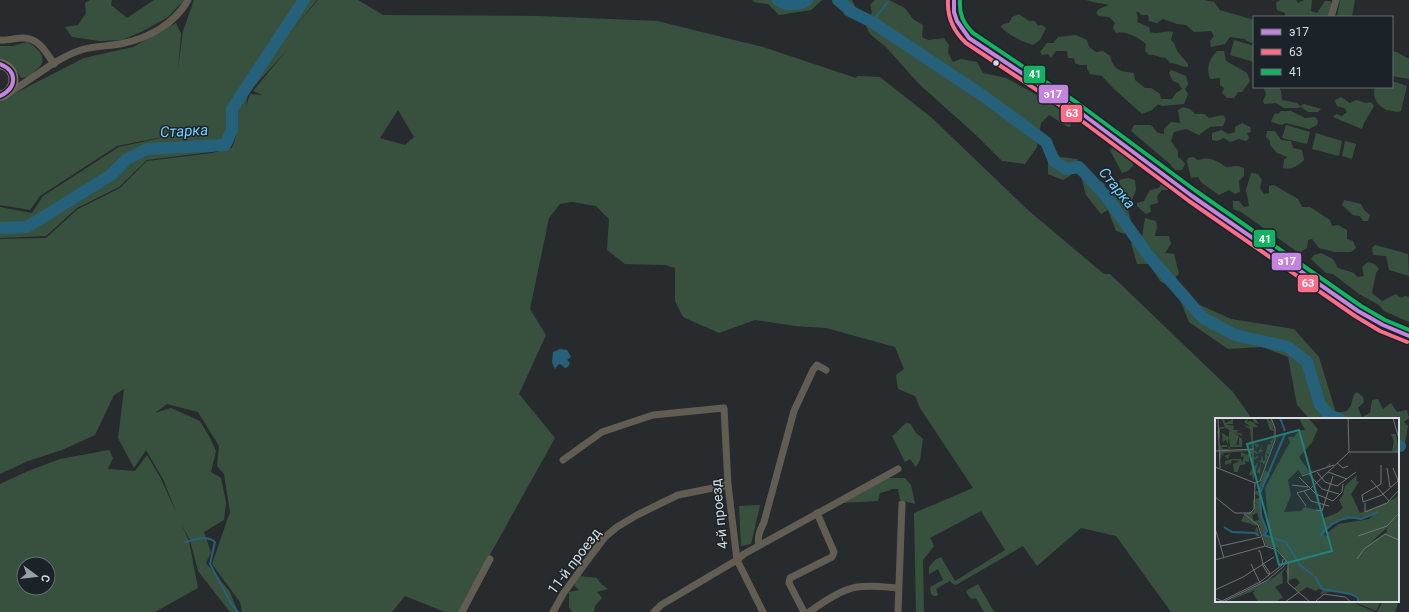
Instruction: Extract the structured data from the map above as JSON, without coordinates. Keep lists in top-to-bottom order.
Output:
{
  "streets": {
    "street": ["4-й проезд", "11-й проезд"]
  },
  "crossings": [
    ["4-й проезд", "11-й проезд"]
  ],
  "water": ["Старка"],
  "lines": ["transit line э17", "transit line 63", "transit line 41"],
  "legend": ["э17", "63", "41"],
  "north": "right"
}
